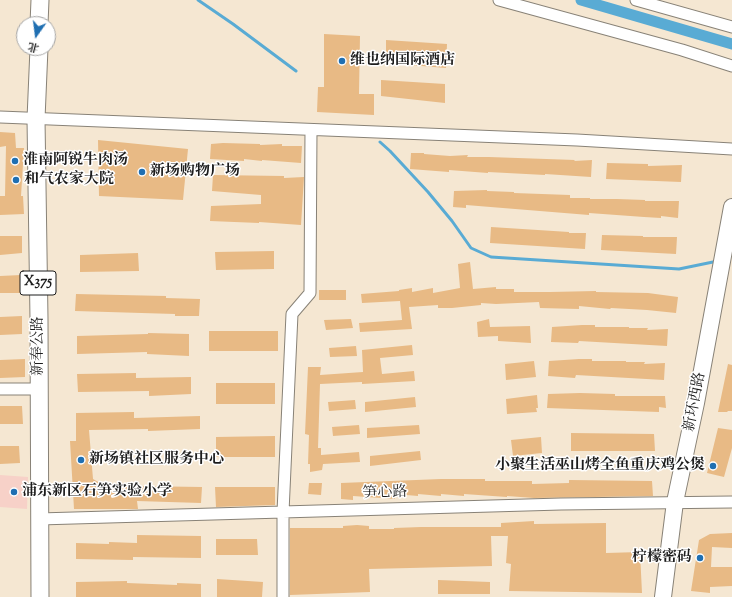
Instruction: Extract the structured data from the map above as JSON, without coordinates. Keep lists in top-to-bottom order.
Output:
{
  "streets": {
    "main road": ["X375", "新奉公路"],
    "street": ["新环西路", "笋心路"]
  },
  "crossings": [
    ["新奉公路", "笋心路"],
    ["新环西路", "笋心路"]
  ],
  "places": [
    "维也纳国际酒店",
    "淮南阿锐牛肉汤",
    "新场购物广场",
    "和气农家大院",
    "新场镇社区服务中心",
    "小聚生活巫山烤全鱼重庆鸡公煲",
    "浦东新区石笋实验小学",
    "柠檬密码"
  ],
  "north": "bottom"
}
